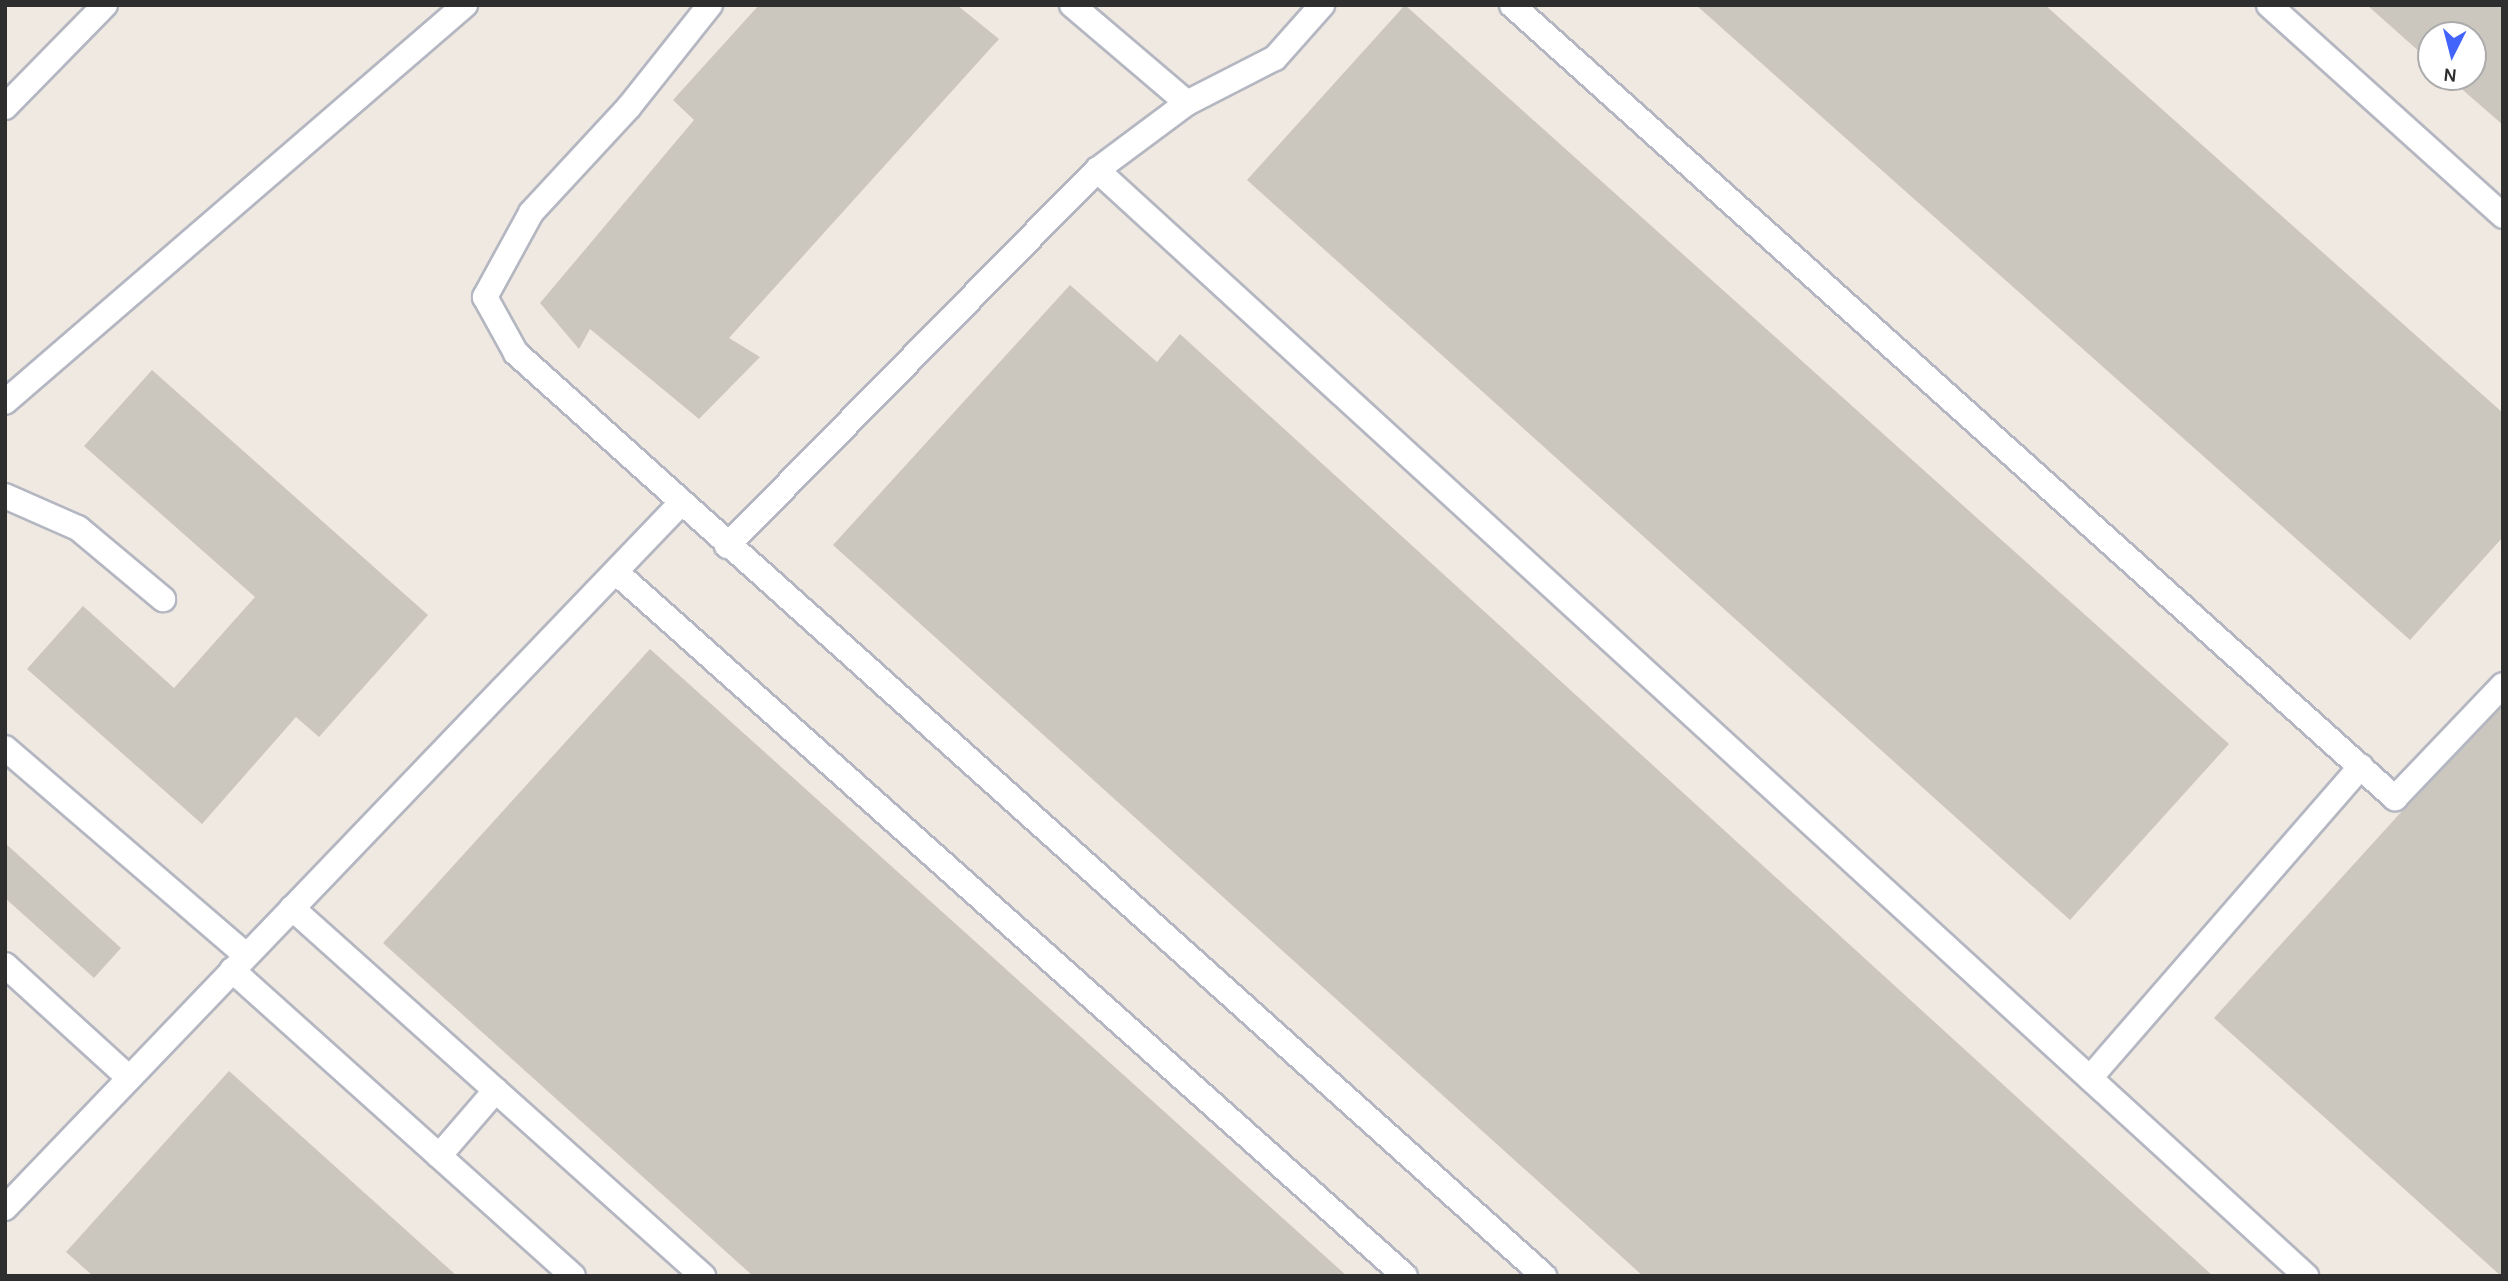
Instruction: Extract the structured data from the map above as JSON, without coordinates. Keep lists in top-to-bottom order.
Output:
{
  "north": "bottom"
}
